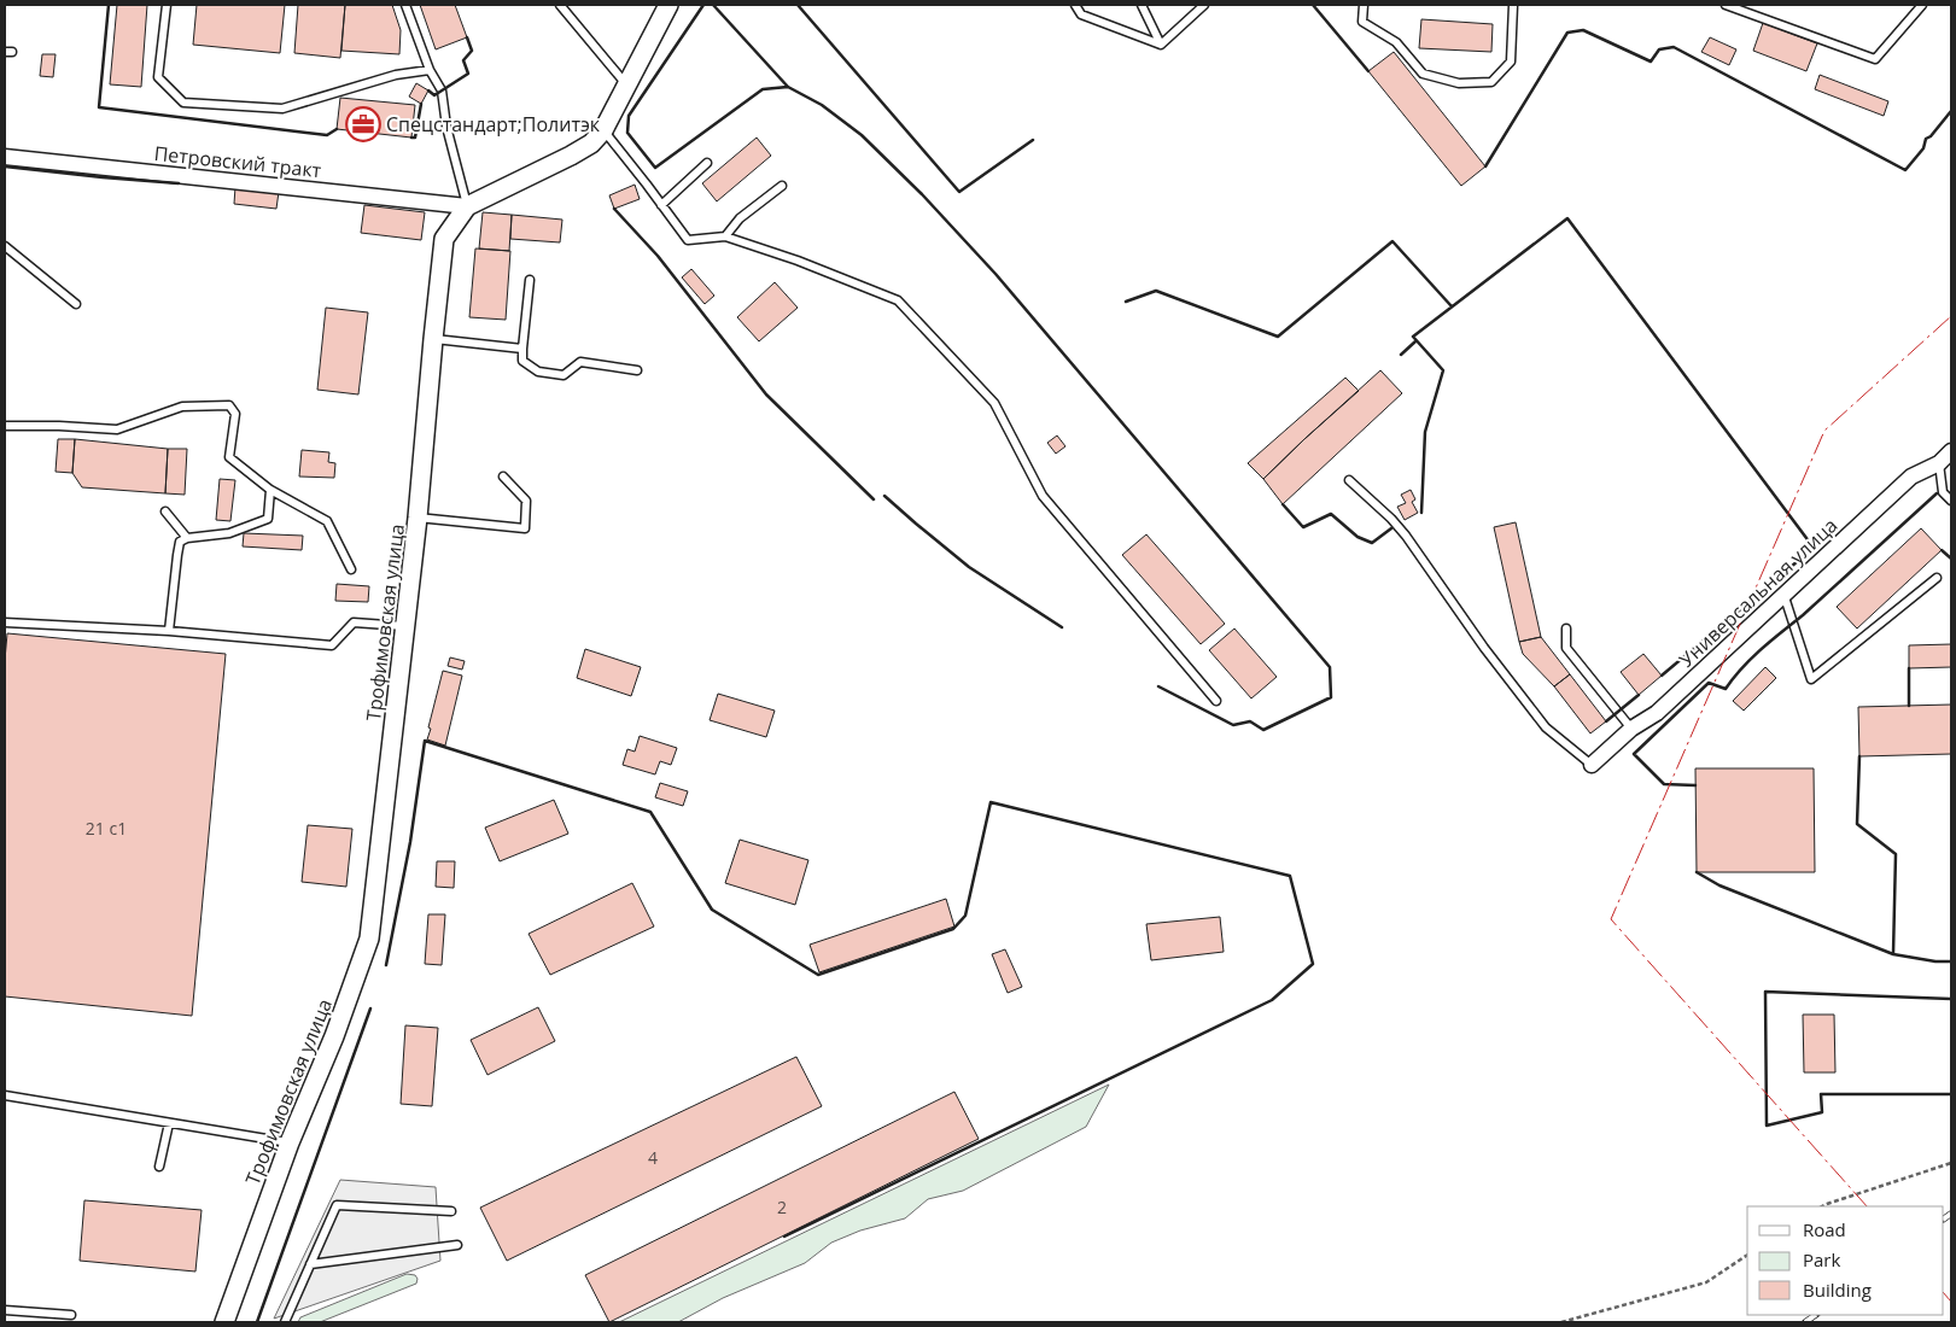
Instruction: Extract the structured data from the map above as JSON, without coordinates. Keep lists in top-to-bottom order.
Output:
{
  "streets": {
    "street": ["Петровский тракт", "Универсальная улица", "Трофимовская улица"]
  },
  "crossings": [
    ["Петровский тракт", "Трофимовская улица"]
  ],
  "places": {
    "office": ["Спецстандарт;Политэк"]
  },
  "house_numbers": ["21 с1", "4", "2"],
  "legend": ["Road", "Park", "Building"]
}
